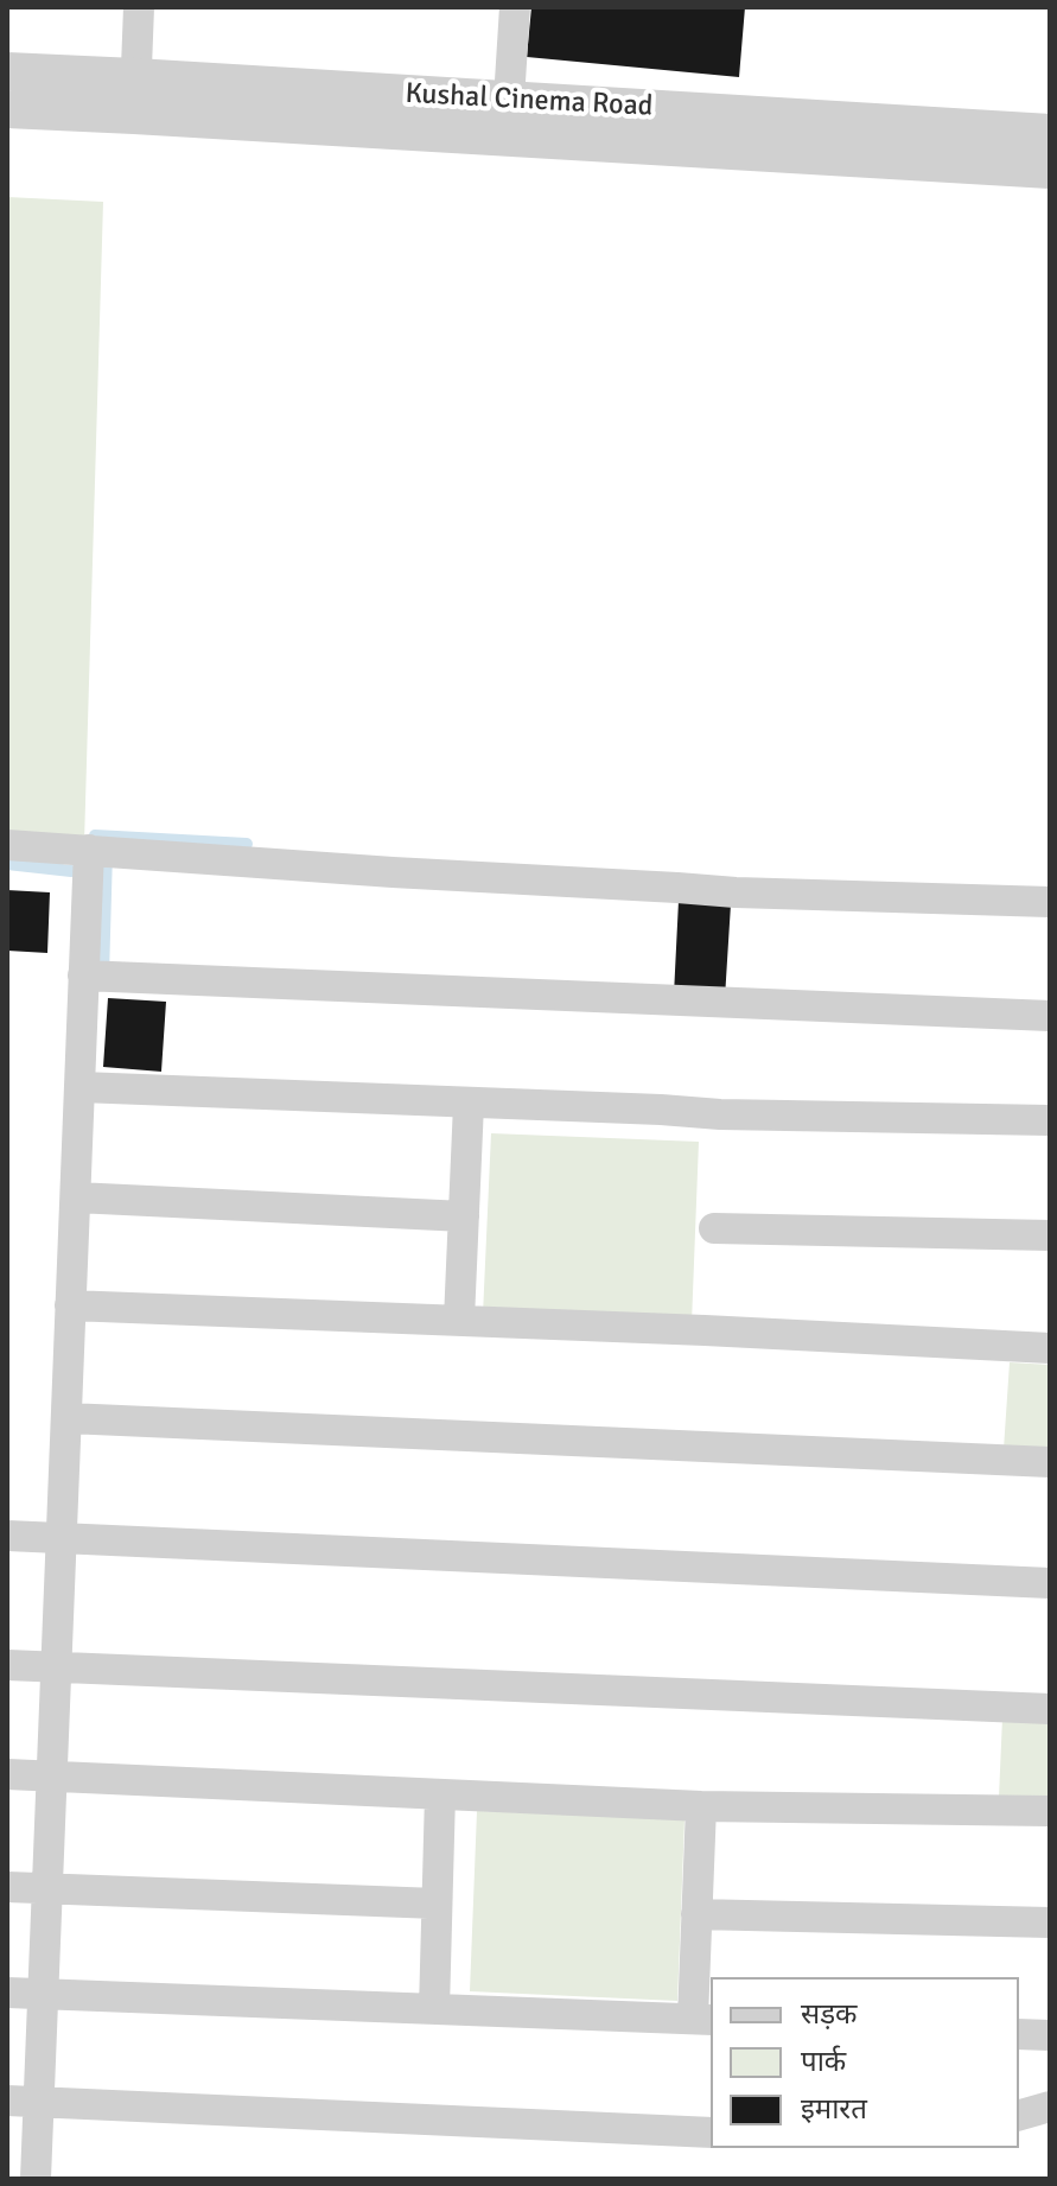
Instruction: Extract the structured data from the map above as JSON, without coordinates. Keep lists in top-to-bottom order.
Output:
{
  "streets": {
    "street": ["Kushal Cinema Road"]
  },
  "legend": ["सड़क", "पार्क", "इमारत"]
}
